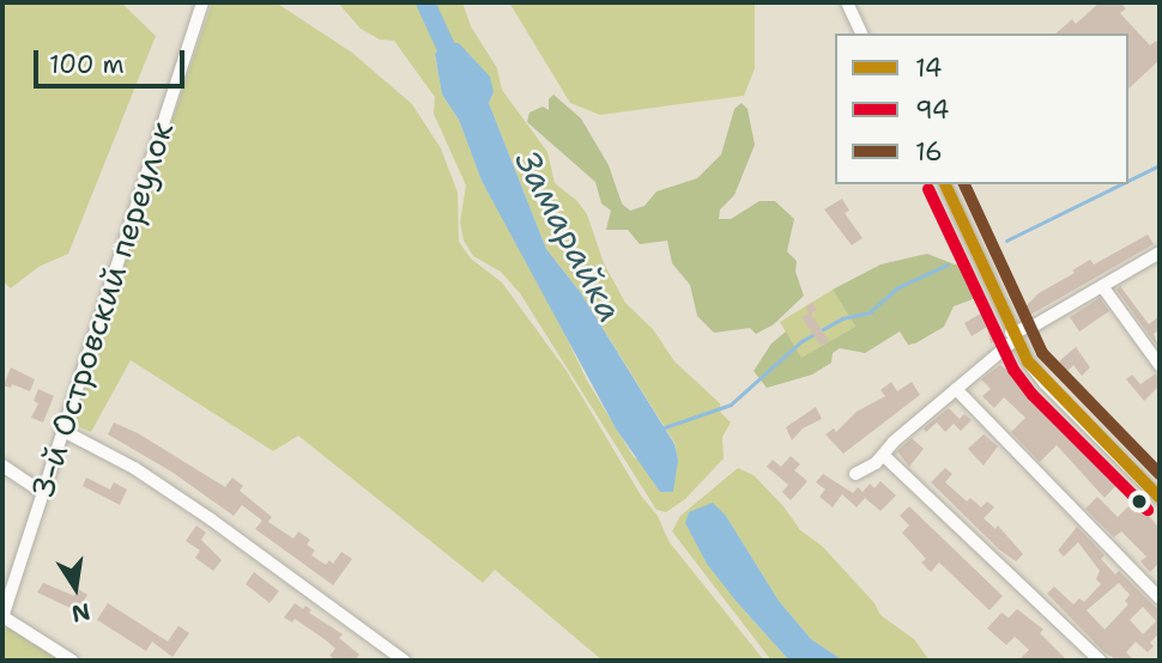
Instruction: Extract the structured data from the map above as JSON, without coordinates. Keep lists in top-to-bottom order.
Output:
{
  "streets": {
    "street": ["3-й Островский переулок"]
  },
  "water": ["Замарайка"],
  "lines": ["transit line 14", "transit line 16", "transit line 94"],
  "legend": ["14", "94", "16"],
  "scale_bar": "100 m",
  "north": "bottom"
}
